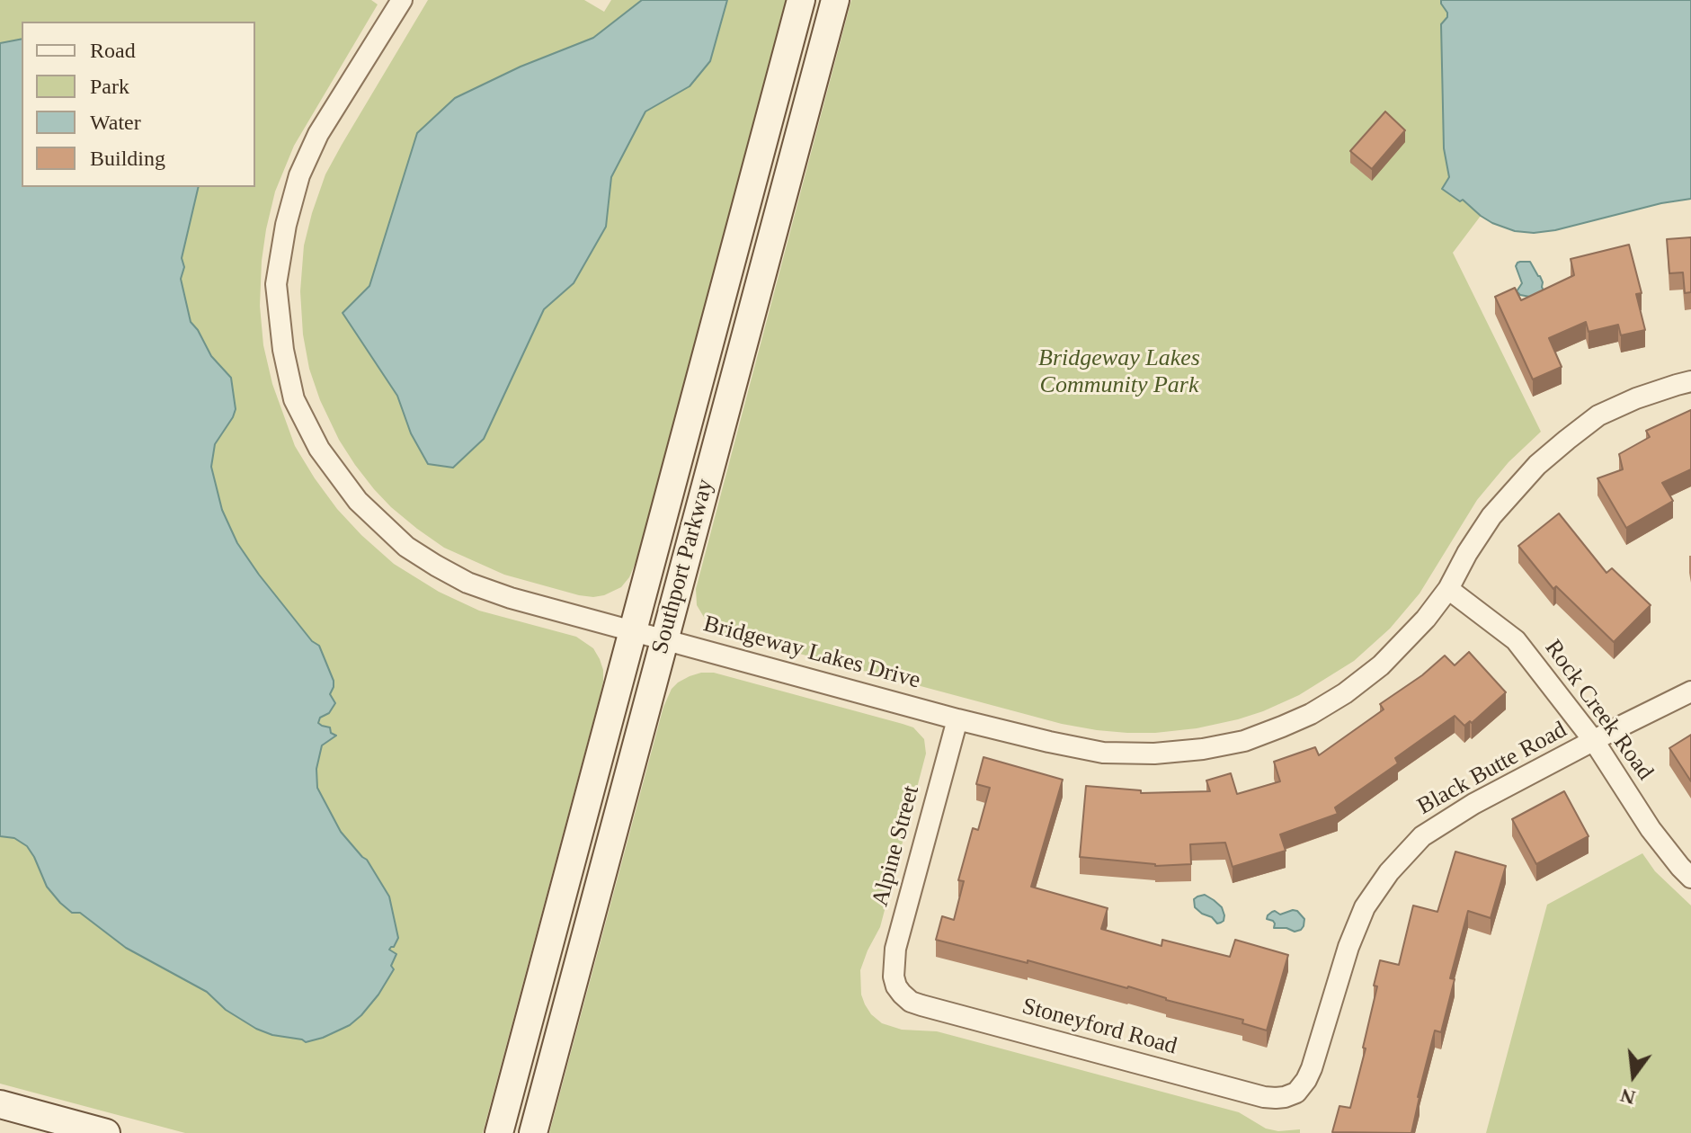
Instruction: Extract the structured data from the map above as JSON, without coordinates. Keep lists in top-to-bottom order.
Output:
{
  "streets": {
    "street": [
      "Southport Parkway",
      "Bridgeway Lakes Drive",
      "Rock Creek Road",
      "Black Butte Road",
      "Alpine Street",
      "Stoneyford Road"
    ]
  },
  "crossings": [
    ["Southport Parkway", "Bridgeway Lakes Drive"],
    ["Bridgeway Lakes Drive", "Rock Creek Road"],
    ["Bridgeway Lakes Drive", "Alpine Street"],
    ["Rock Creek Road", "Black Butte Road"],
    ["Black Butte Road", "Stoneyford Road"],
    ["Alpine Street", "Stoneyford Road"]
  ],
  "parks": ["Bridgeway Lakes Community Park"],
  "legend": [
    "Road",
    "Park",
    "Water",
    "Building"
  ],
  "north": "bottom"
}
